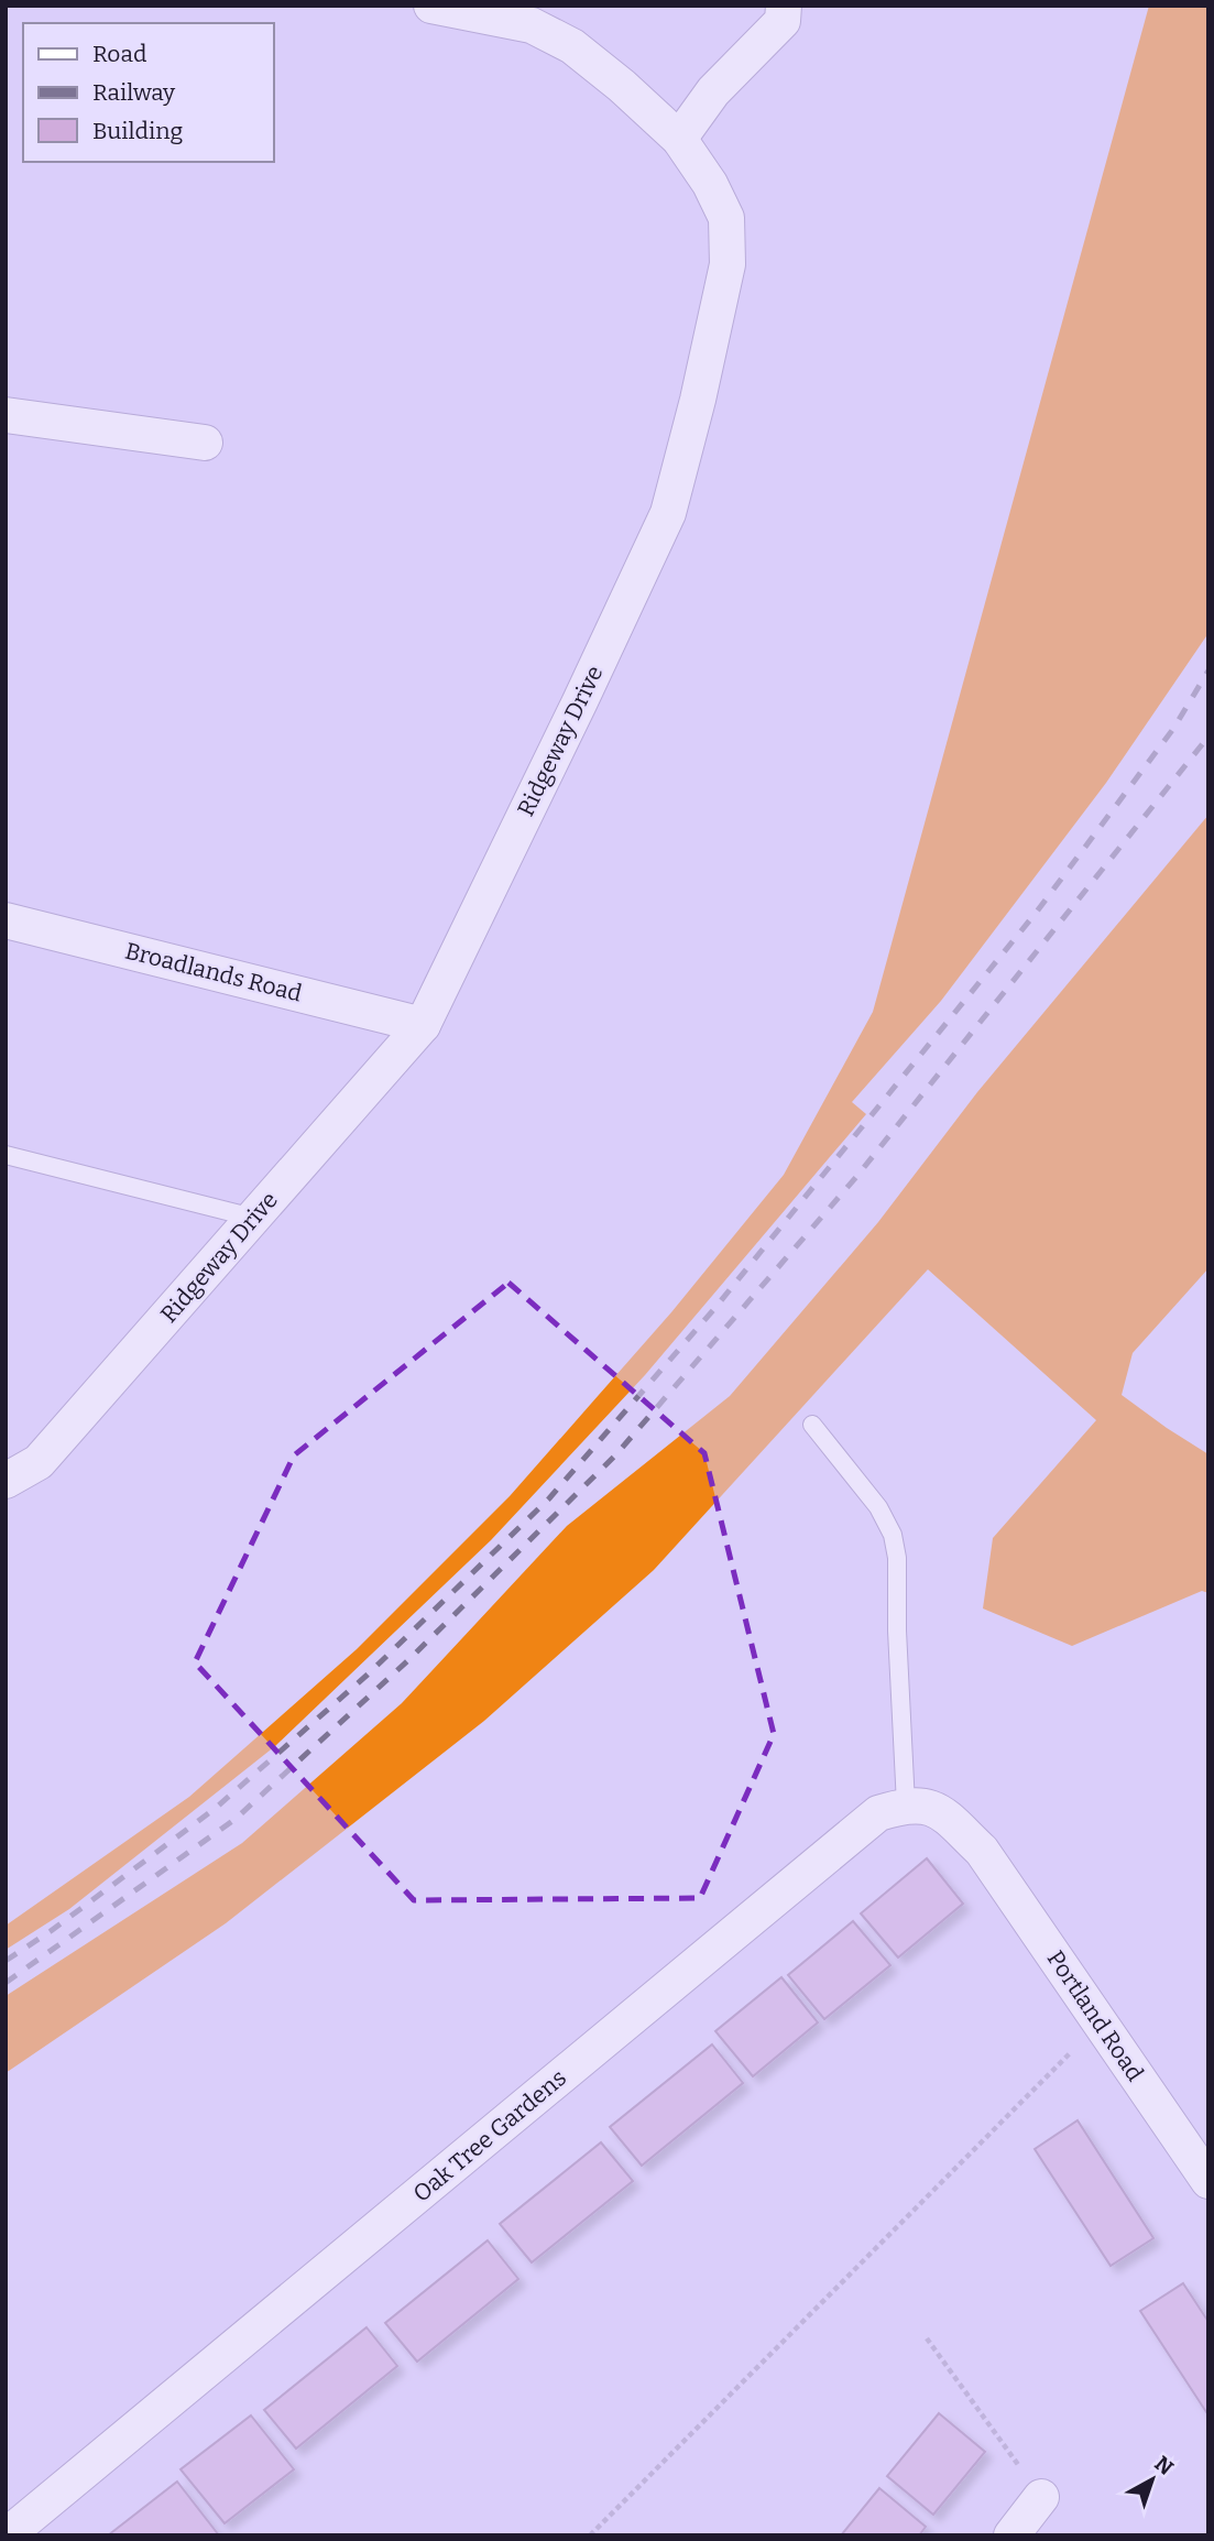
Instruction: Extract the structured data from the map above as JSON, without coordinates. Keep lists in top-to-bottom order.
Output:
{
  "streets": {
    "street": [
      "Ridgeway Drive",
      "Broadlands Road",
      "Portland Road",
      "Oak Tree Gardens"
    ]
  },
  "crossings": [
    ["Ridgeway Drive", "Broadlands Road"],
    ["Portland Road", "Oak Tree Gardens"]
  ],
  "legend": ["Road", "Railway", "Building"],
  "north": "top right"
}
